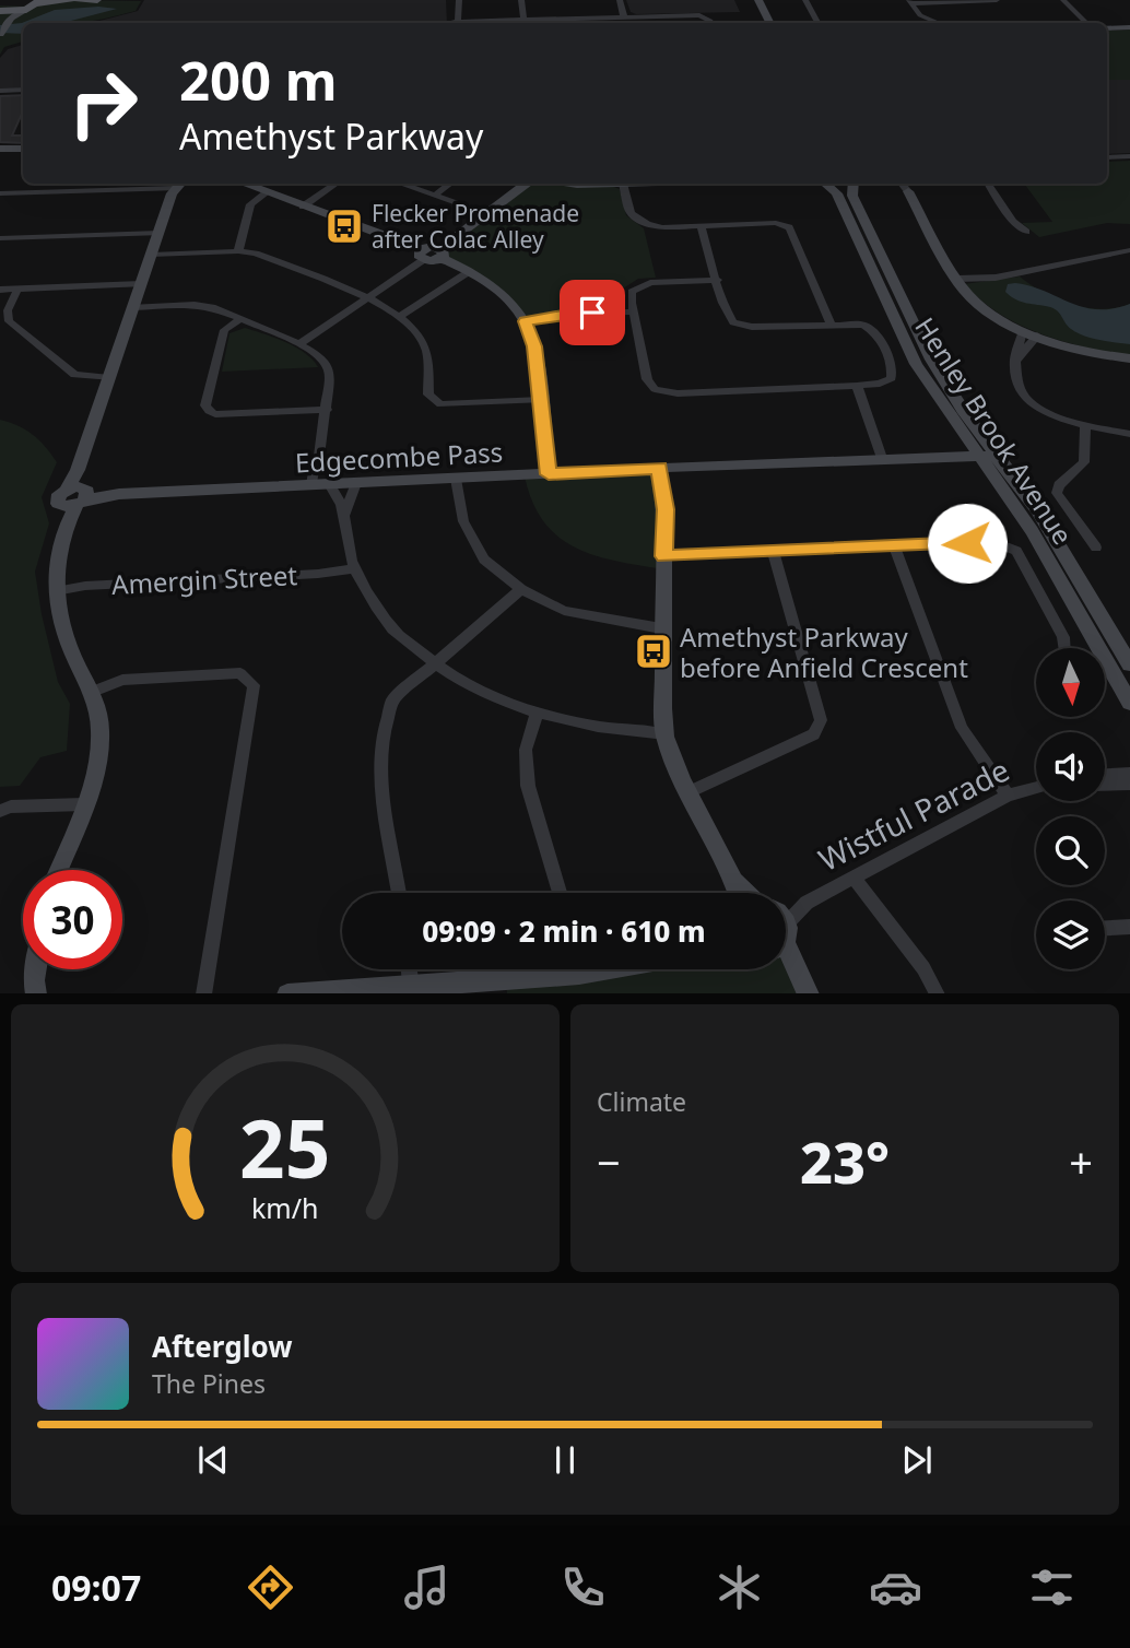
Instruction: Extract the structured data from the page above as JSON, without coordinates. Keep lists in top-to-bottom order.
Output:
{
  "streets": {
    "street": [
      "Henley Brook Avenue",
      "Edgecombe Pass",
      "Amergin Street",
      "Wistful Parade"
    ]
  },
  "crossings": [
    ["Henley Brook Avenue", "Edgecombe Pass"]
  ],
  "places": {
    "bus stop": ["Flecker Promenade after Colac Alley", "Amethyst Parkway before Anfield Crescent"]
  },
  "north": "bottom",
  "page": {
    "turn": ["200 m", "Amethyst Parkway"],
    "limit": "30",
    "trip": "09:09 · 2 min · 610 m",
    "tile": "Climate",
    "heat": ["−", "23°", "+"],
    "song": ["Afterglow", "The Pines"],
    "tabs": "09:07",
    "gauge": ["25", "km/h"]
  }
}
